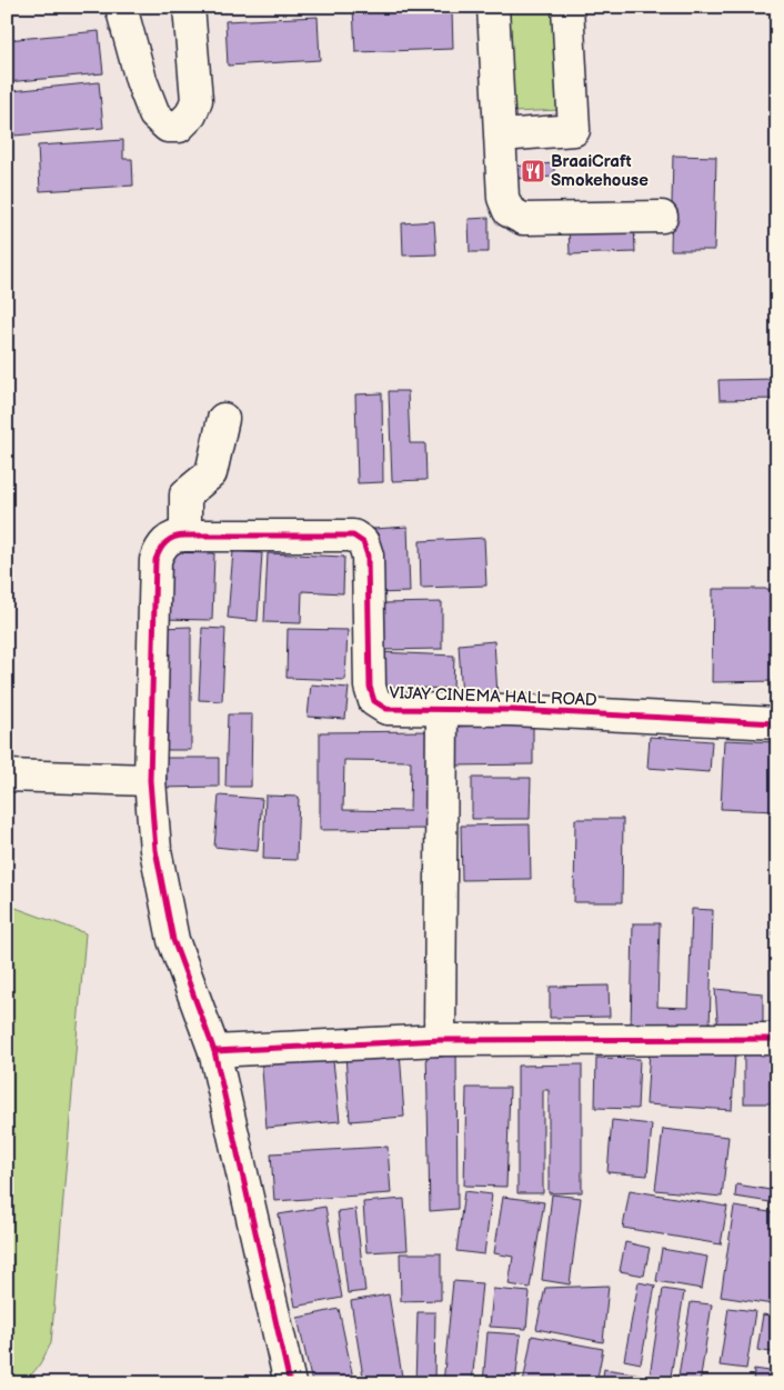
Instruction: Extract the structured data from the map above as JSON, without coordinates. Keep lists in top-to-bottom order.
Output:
{
  "streets": {
    "street": ["VIJAY CINEMA HALL ROAD"]
  },
  "places": {
    "restaurant": ["BraaiCraft Smokehouse"]
  }
}
